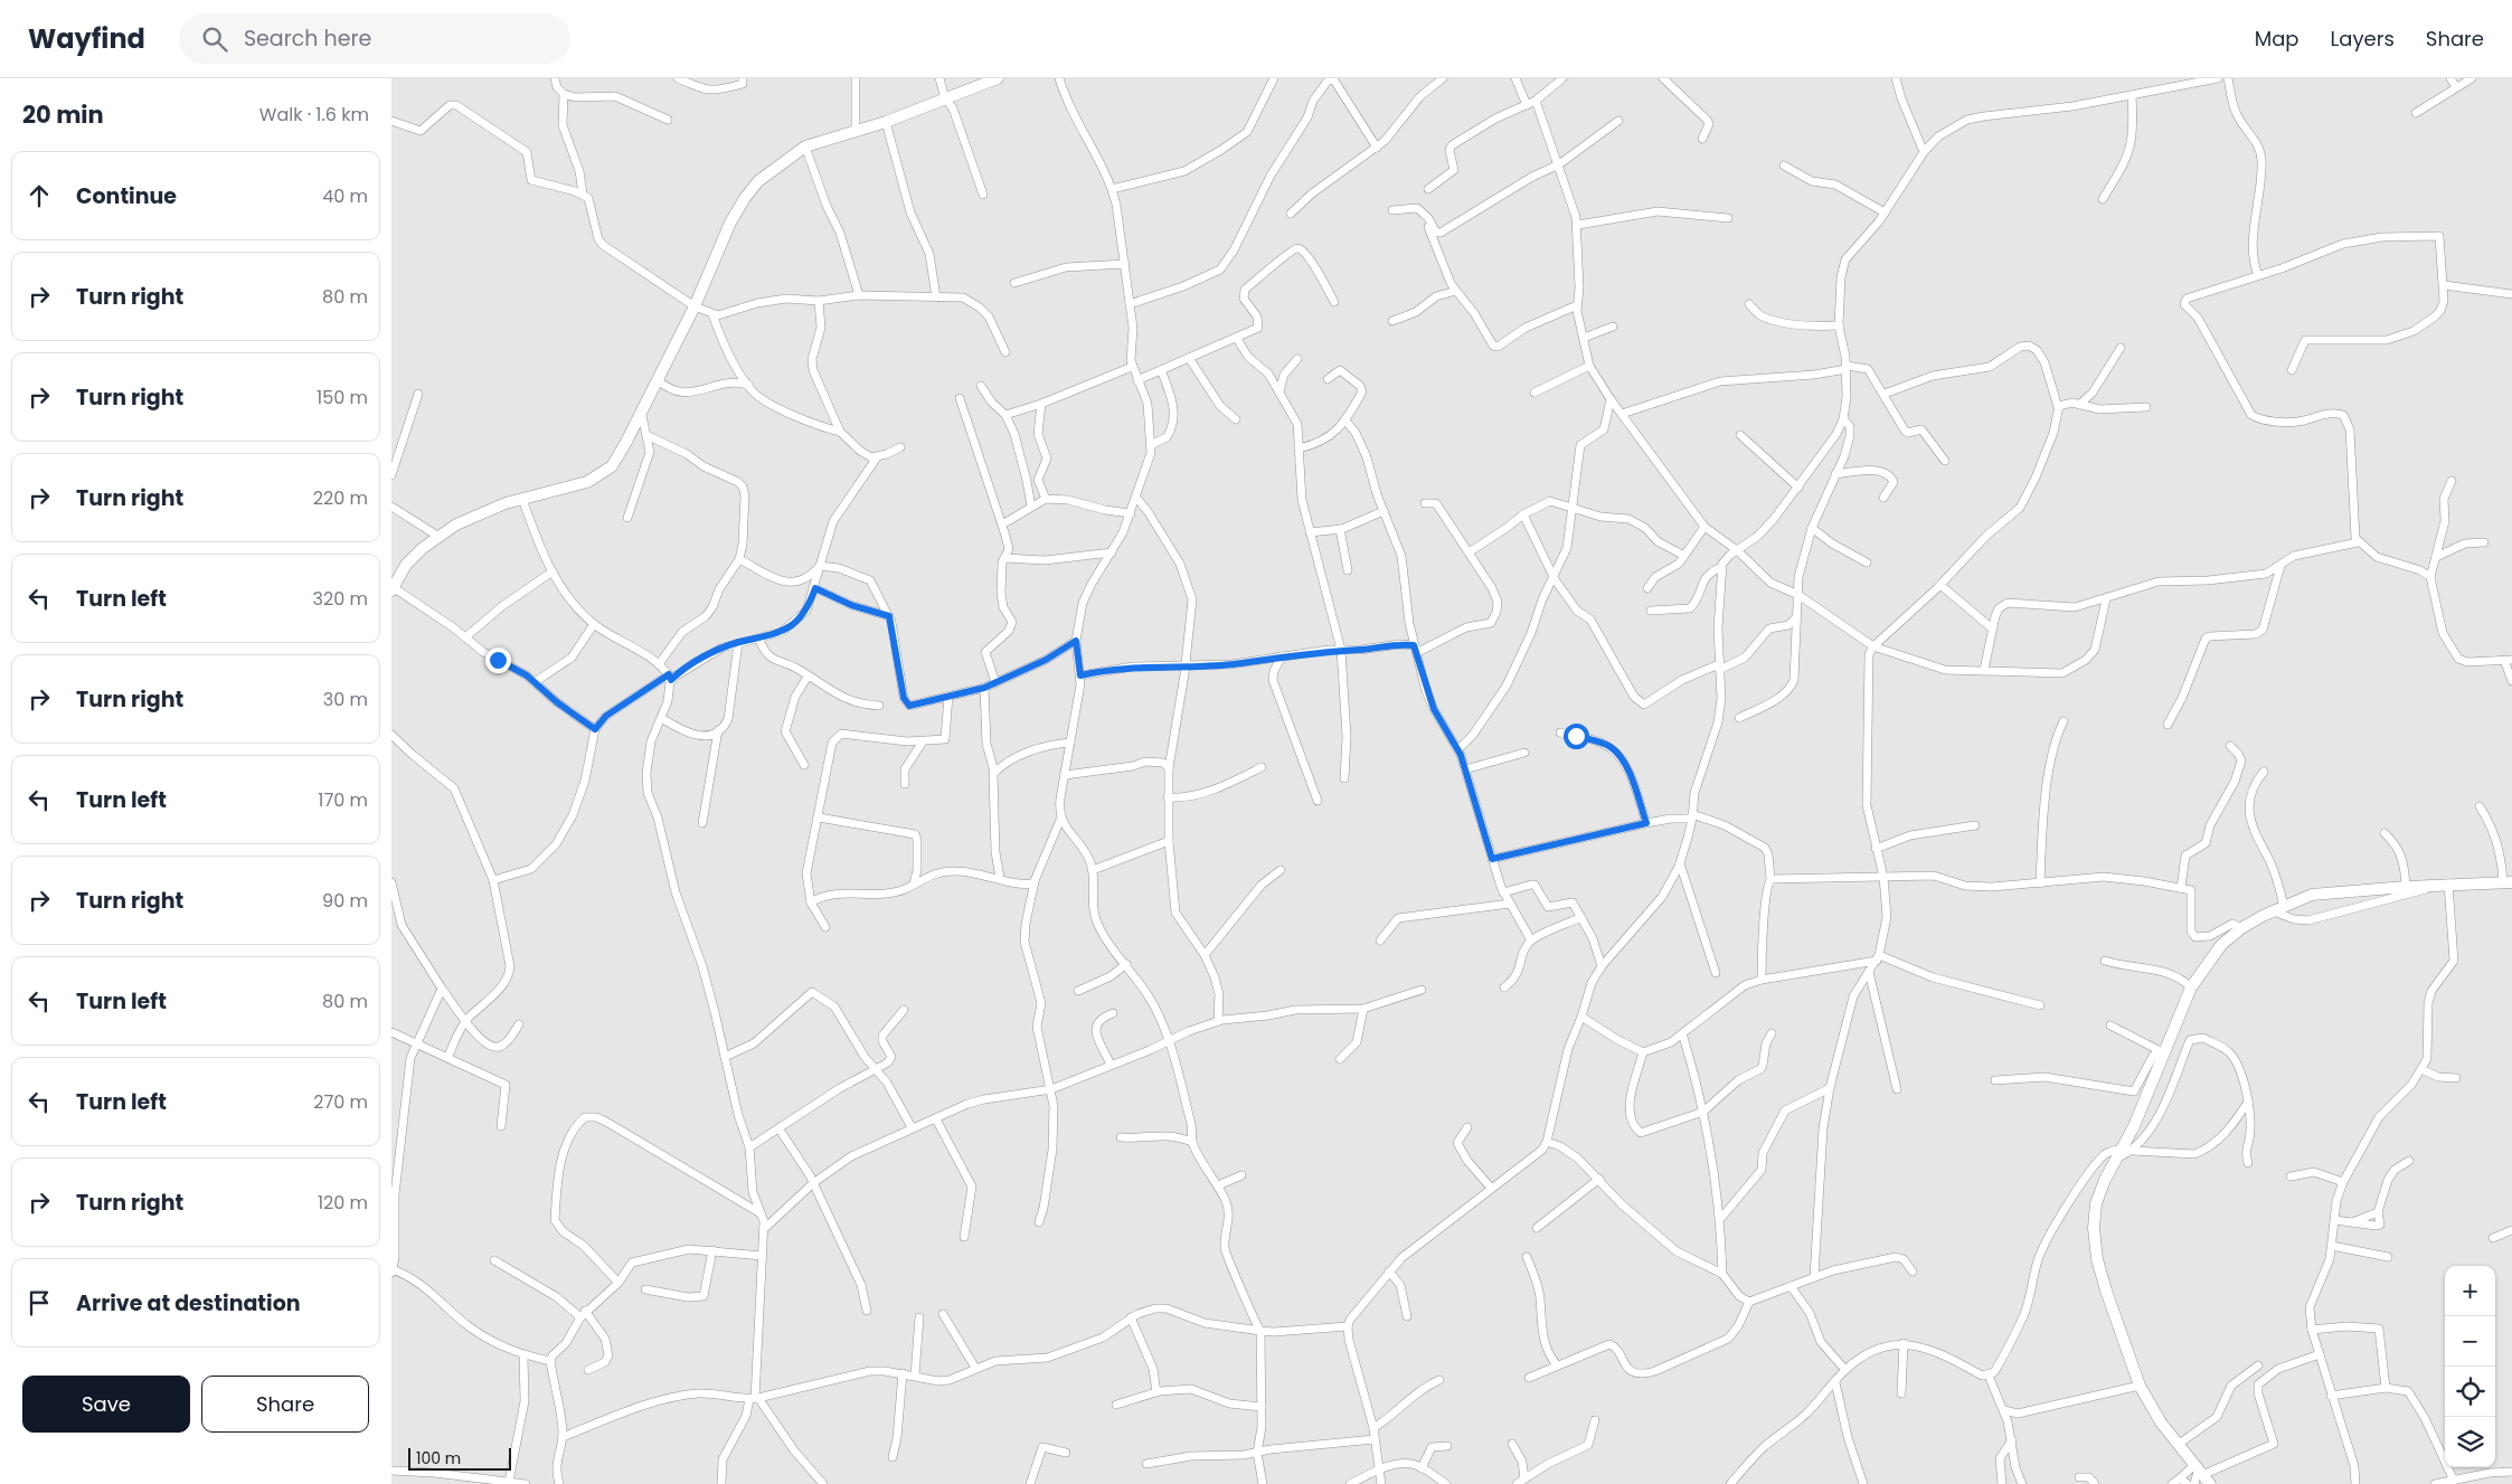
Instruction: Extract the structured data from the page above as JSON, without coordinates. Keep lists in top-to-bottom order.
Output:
{
  "scale_bar": "100 m",
  "page": {
    "header": "Wayfind",
    "search": "Search here",
    "nav": ["Map", "Layers", "Share"],
    "heading": ["20 min", "Walk · 1.6 km"],
    "list": [
      ["Continue", "40 m"],
      ["Turn right", "80 m"],
      ["Turn right", "150 m"],
      ["Turn right", "220 m"],
      ["Turn left", "320 m"],
      ["Turn right", "30 m"],
      ["Turn left", "170 m"],
      ["Turn right", "90 m"],
      ["Turn left", "80 m"],
      ["Turn left", "270 m"],
      ["Turn right", "120 m"],
      "Arrive at destination"
    ],
    "map_buttons": ["+", "−"],
    "buttons": ["Save", "Share"],
    "scale": "100 m"
  }
}
